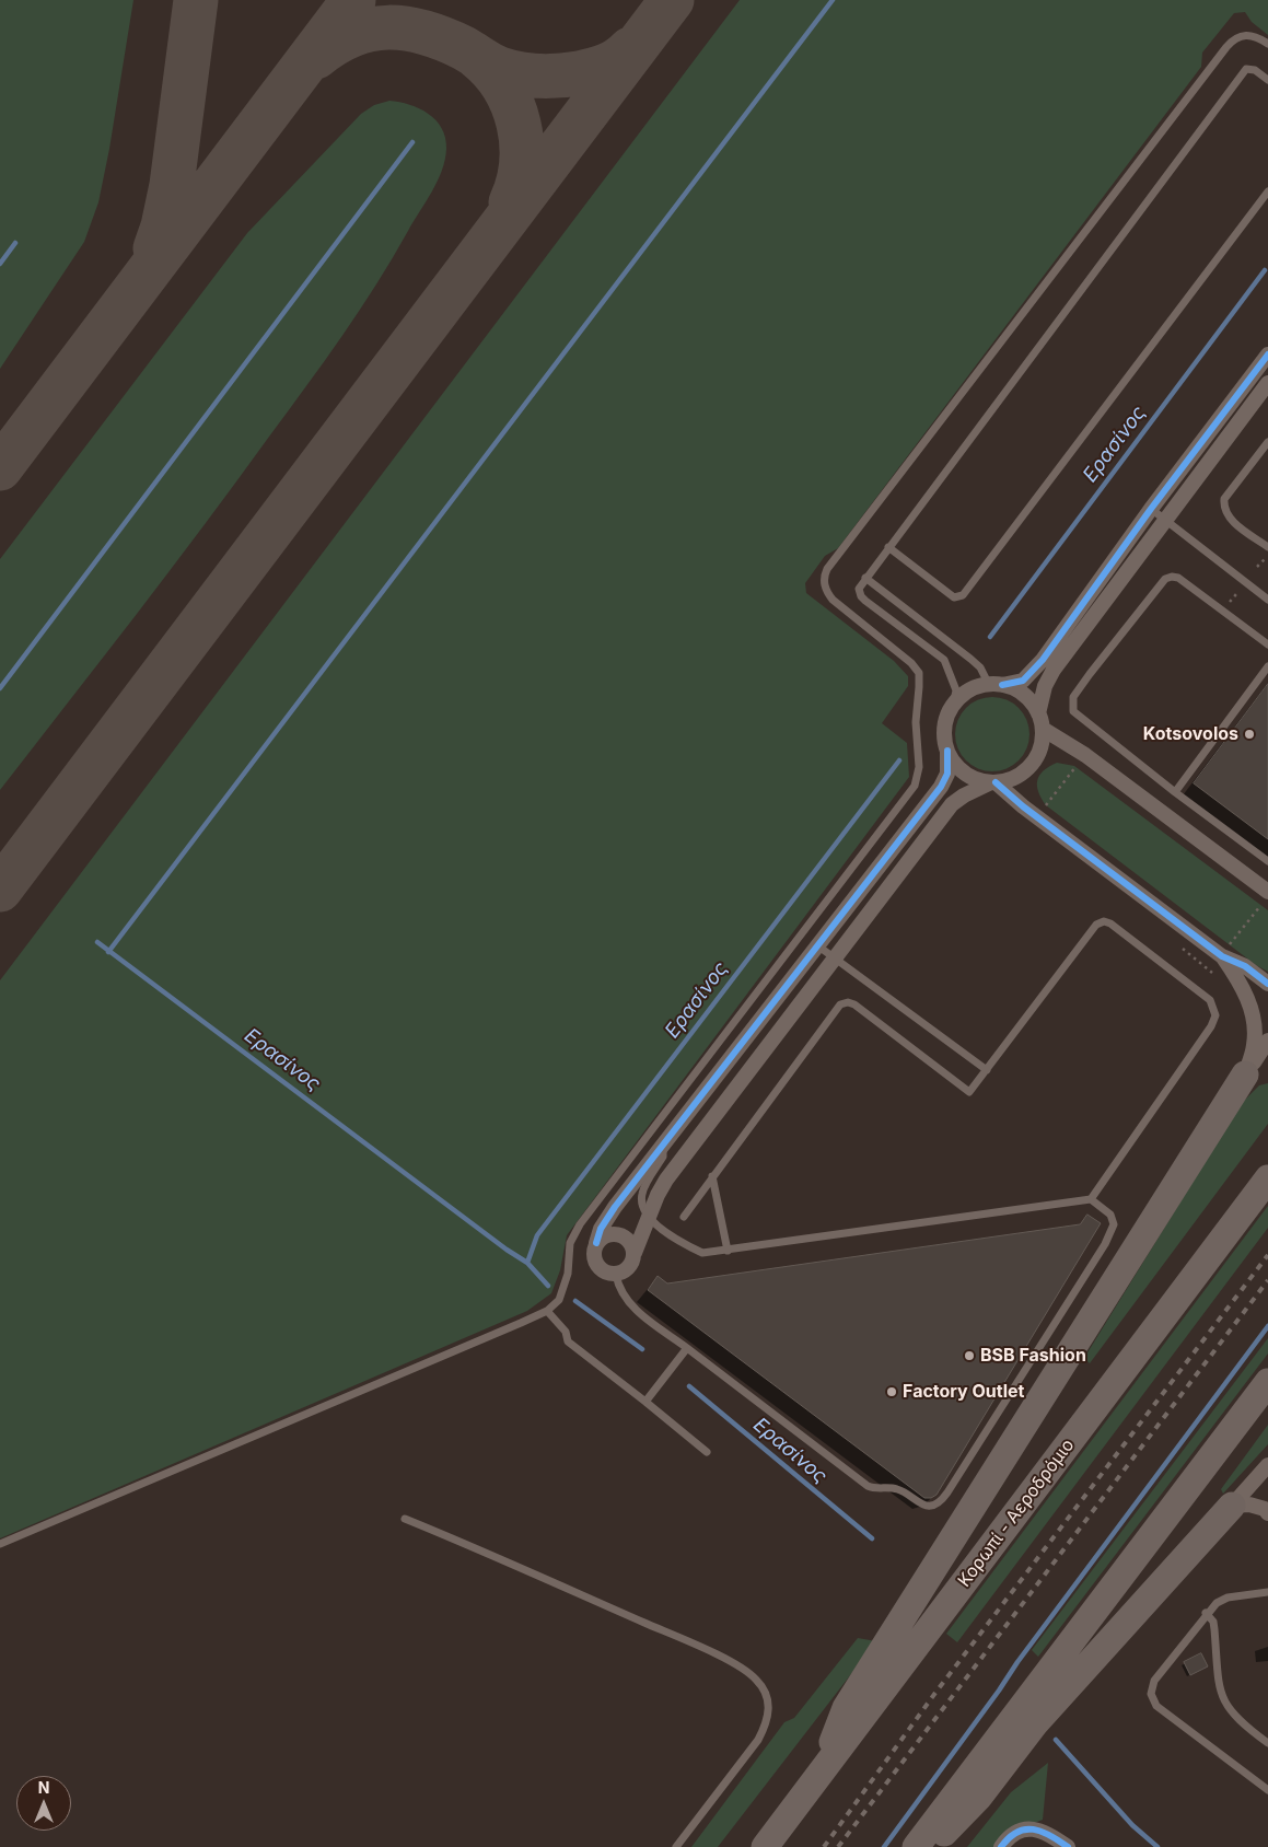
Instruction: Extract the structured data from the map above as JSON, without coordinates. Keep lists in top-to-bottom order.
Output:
{
  "streets": {
    "highway": ["Κορωπί - Αεροδρόμιο"]
  },
  "water": ["Ερασίνος"],
  "places": ["Kotsovolos", "BSB Fashion", "Factory Outlet"],
  "north": "top"
}
